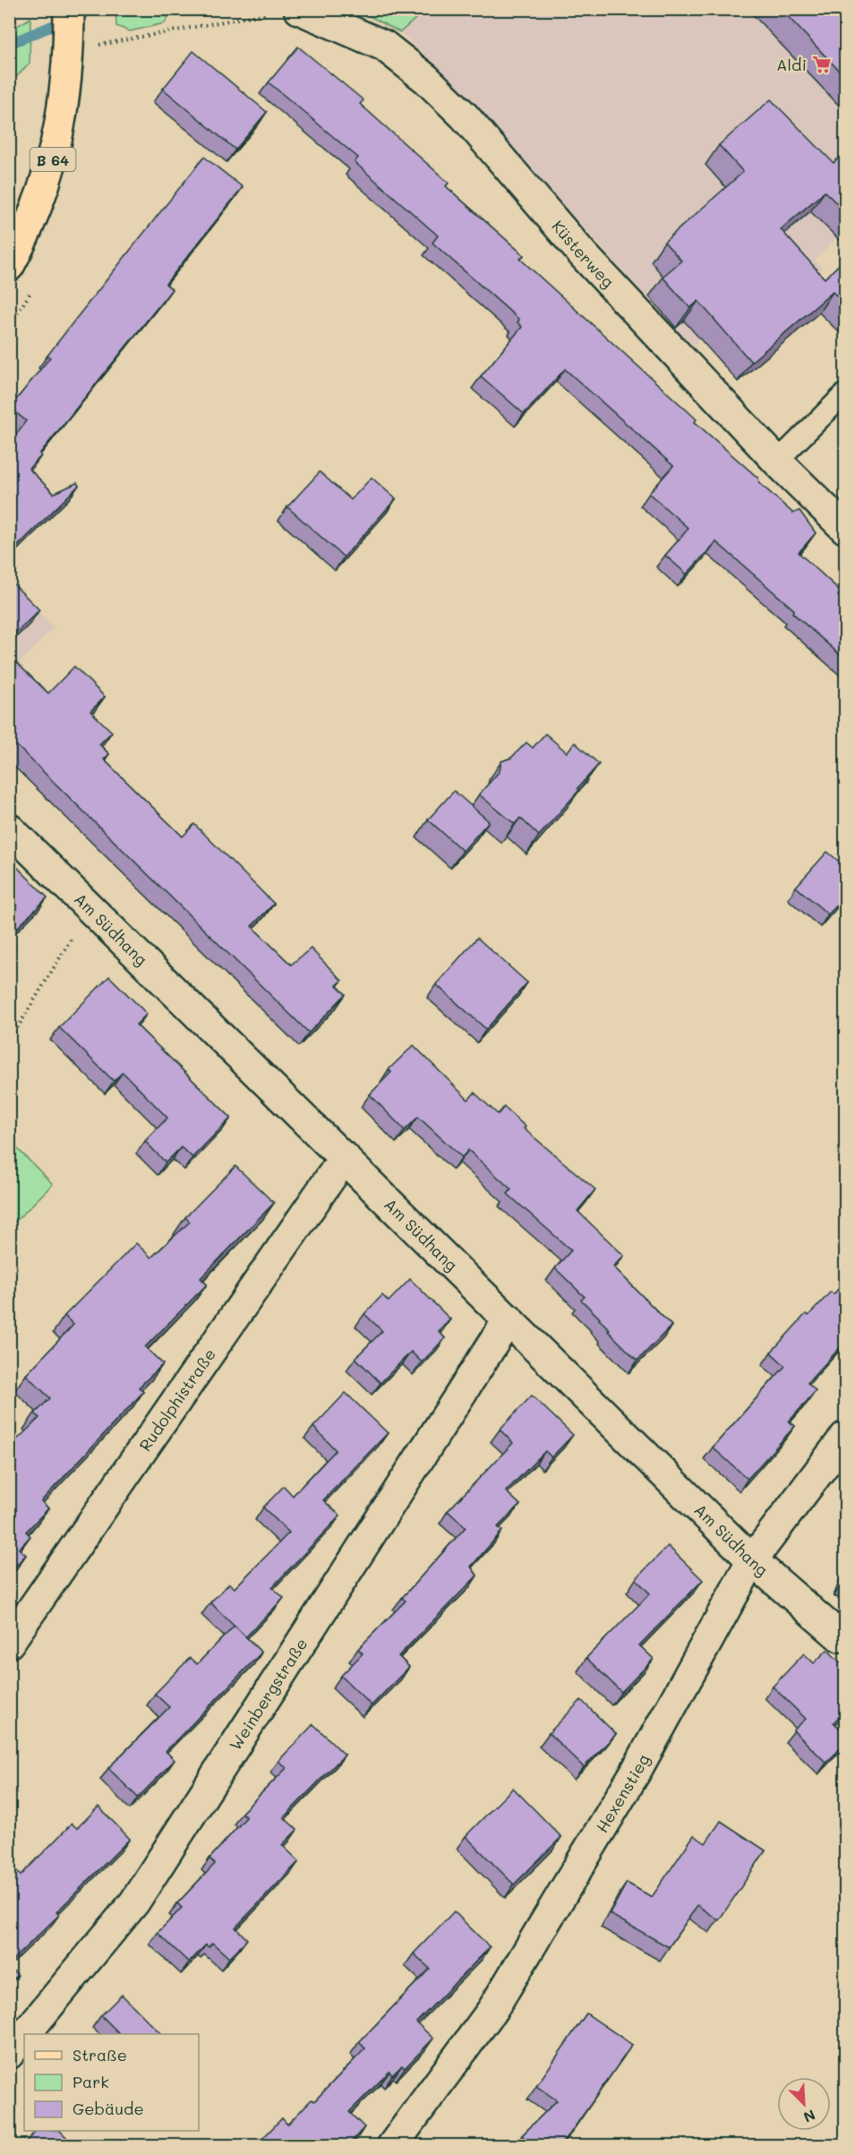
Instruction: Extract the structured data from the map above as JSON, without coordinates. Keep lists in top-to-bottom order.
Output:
{
  "streets": {
    "main road": ["B 64"],
    "street": [
      "Küsterweg",
      "Am Südhang",
      "Rudolphistraße",
      "Weinbergstraße",
      "Hexenstieg"
    ]
  },
  "crossings": [
    ["Am Südhang", "Rudolphistraße"],
    ["Am Südhang", "Weinbergstraße"],
    ["Am Südhang", "Hexenstieg"]
  ],
  "places": {
    "supermarket": ["Aldi"]
  },
  "legend": ["Straße", "Park", "Gebäude"],
  "north": "bottom right"
}
